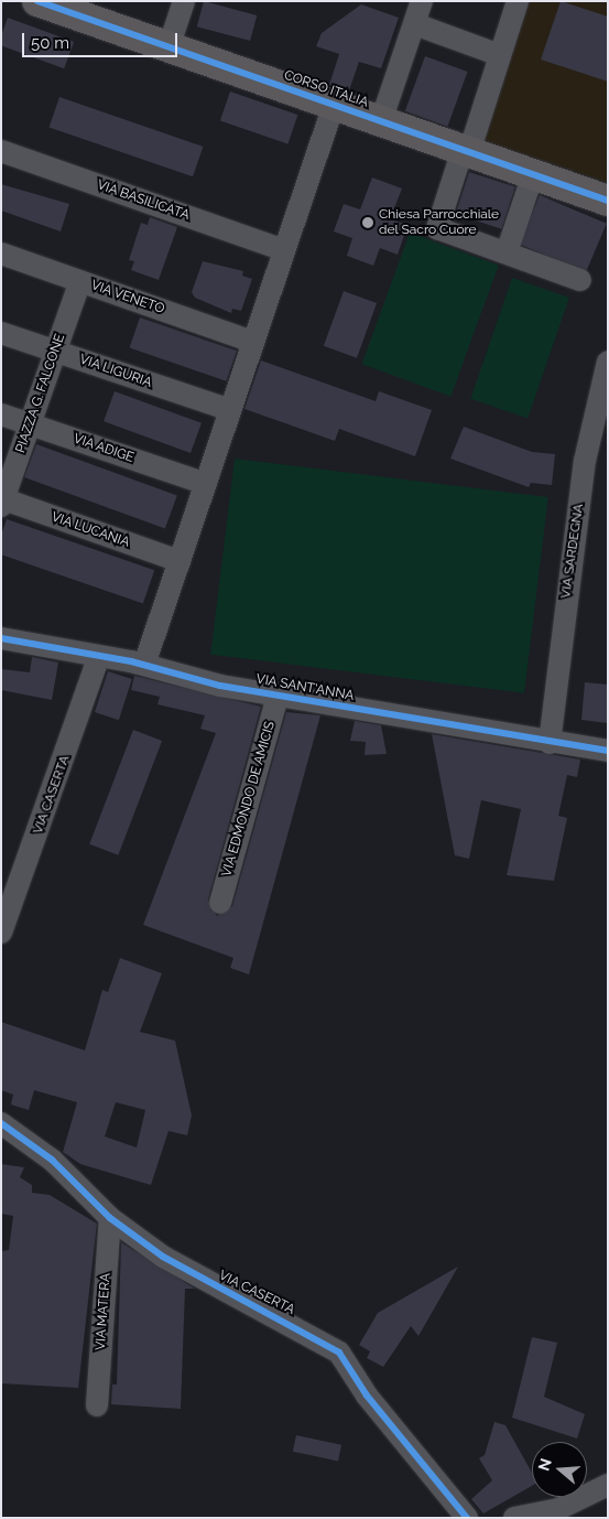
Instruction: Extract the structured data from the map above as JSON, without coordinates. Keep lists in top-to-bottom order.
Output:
{
  "streets": {
    "street": [
      "CORSO ITALIA",
      "VIA BASILICATA",
      "VIA VENETO",
      "VIA LIGURIA",
      "PIAZZA G. FALCONE",
      "VIA ADIGE",
      "VIA LUCANIA",
      "VIA SARDEGNA",
      "VIA SANT'ANNA",
      "VIA CASERTA",
      "VIA EDMONDO DE AMICIS",
      "VIA MATERA"
    ]
  },
  "crossings": [
    ["VIA VENETO", "PIAZZA G. FALCONE"],
    ["VIA LIGURIA", "PIAZZA G. FALCONE"],
    ["PIAZZA G. FALCONE", "VIA ADIGE"],
    ["PIAZZA G. FALCONE", "VIA LUCANIA"],
    ["VIA SARDEGNA", "VIA SANT'ANNA"],
    ["VIA SANT'ANNA", "VIA CASERTA"],
    ["VIA SANT'ANNA", "VIA EDMONDO DE AMICIS"],
    ["VIA CASERTA", "VIA MATERA"]
  ],
  "places": ["Chiesa Parrocchiale del Sacro Cuore"],
  "scale_bar": "50 m",
  "north": "left"
}
